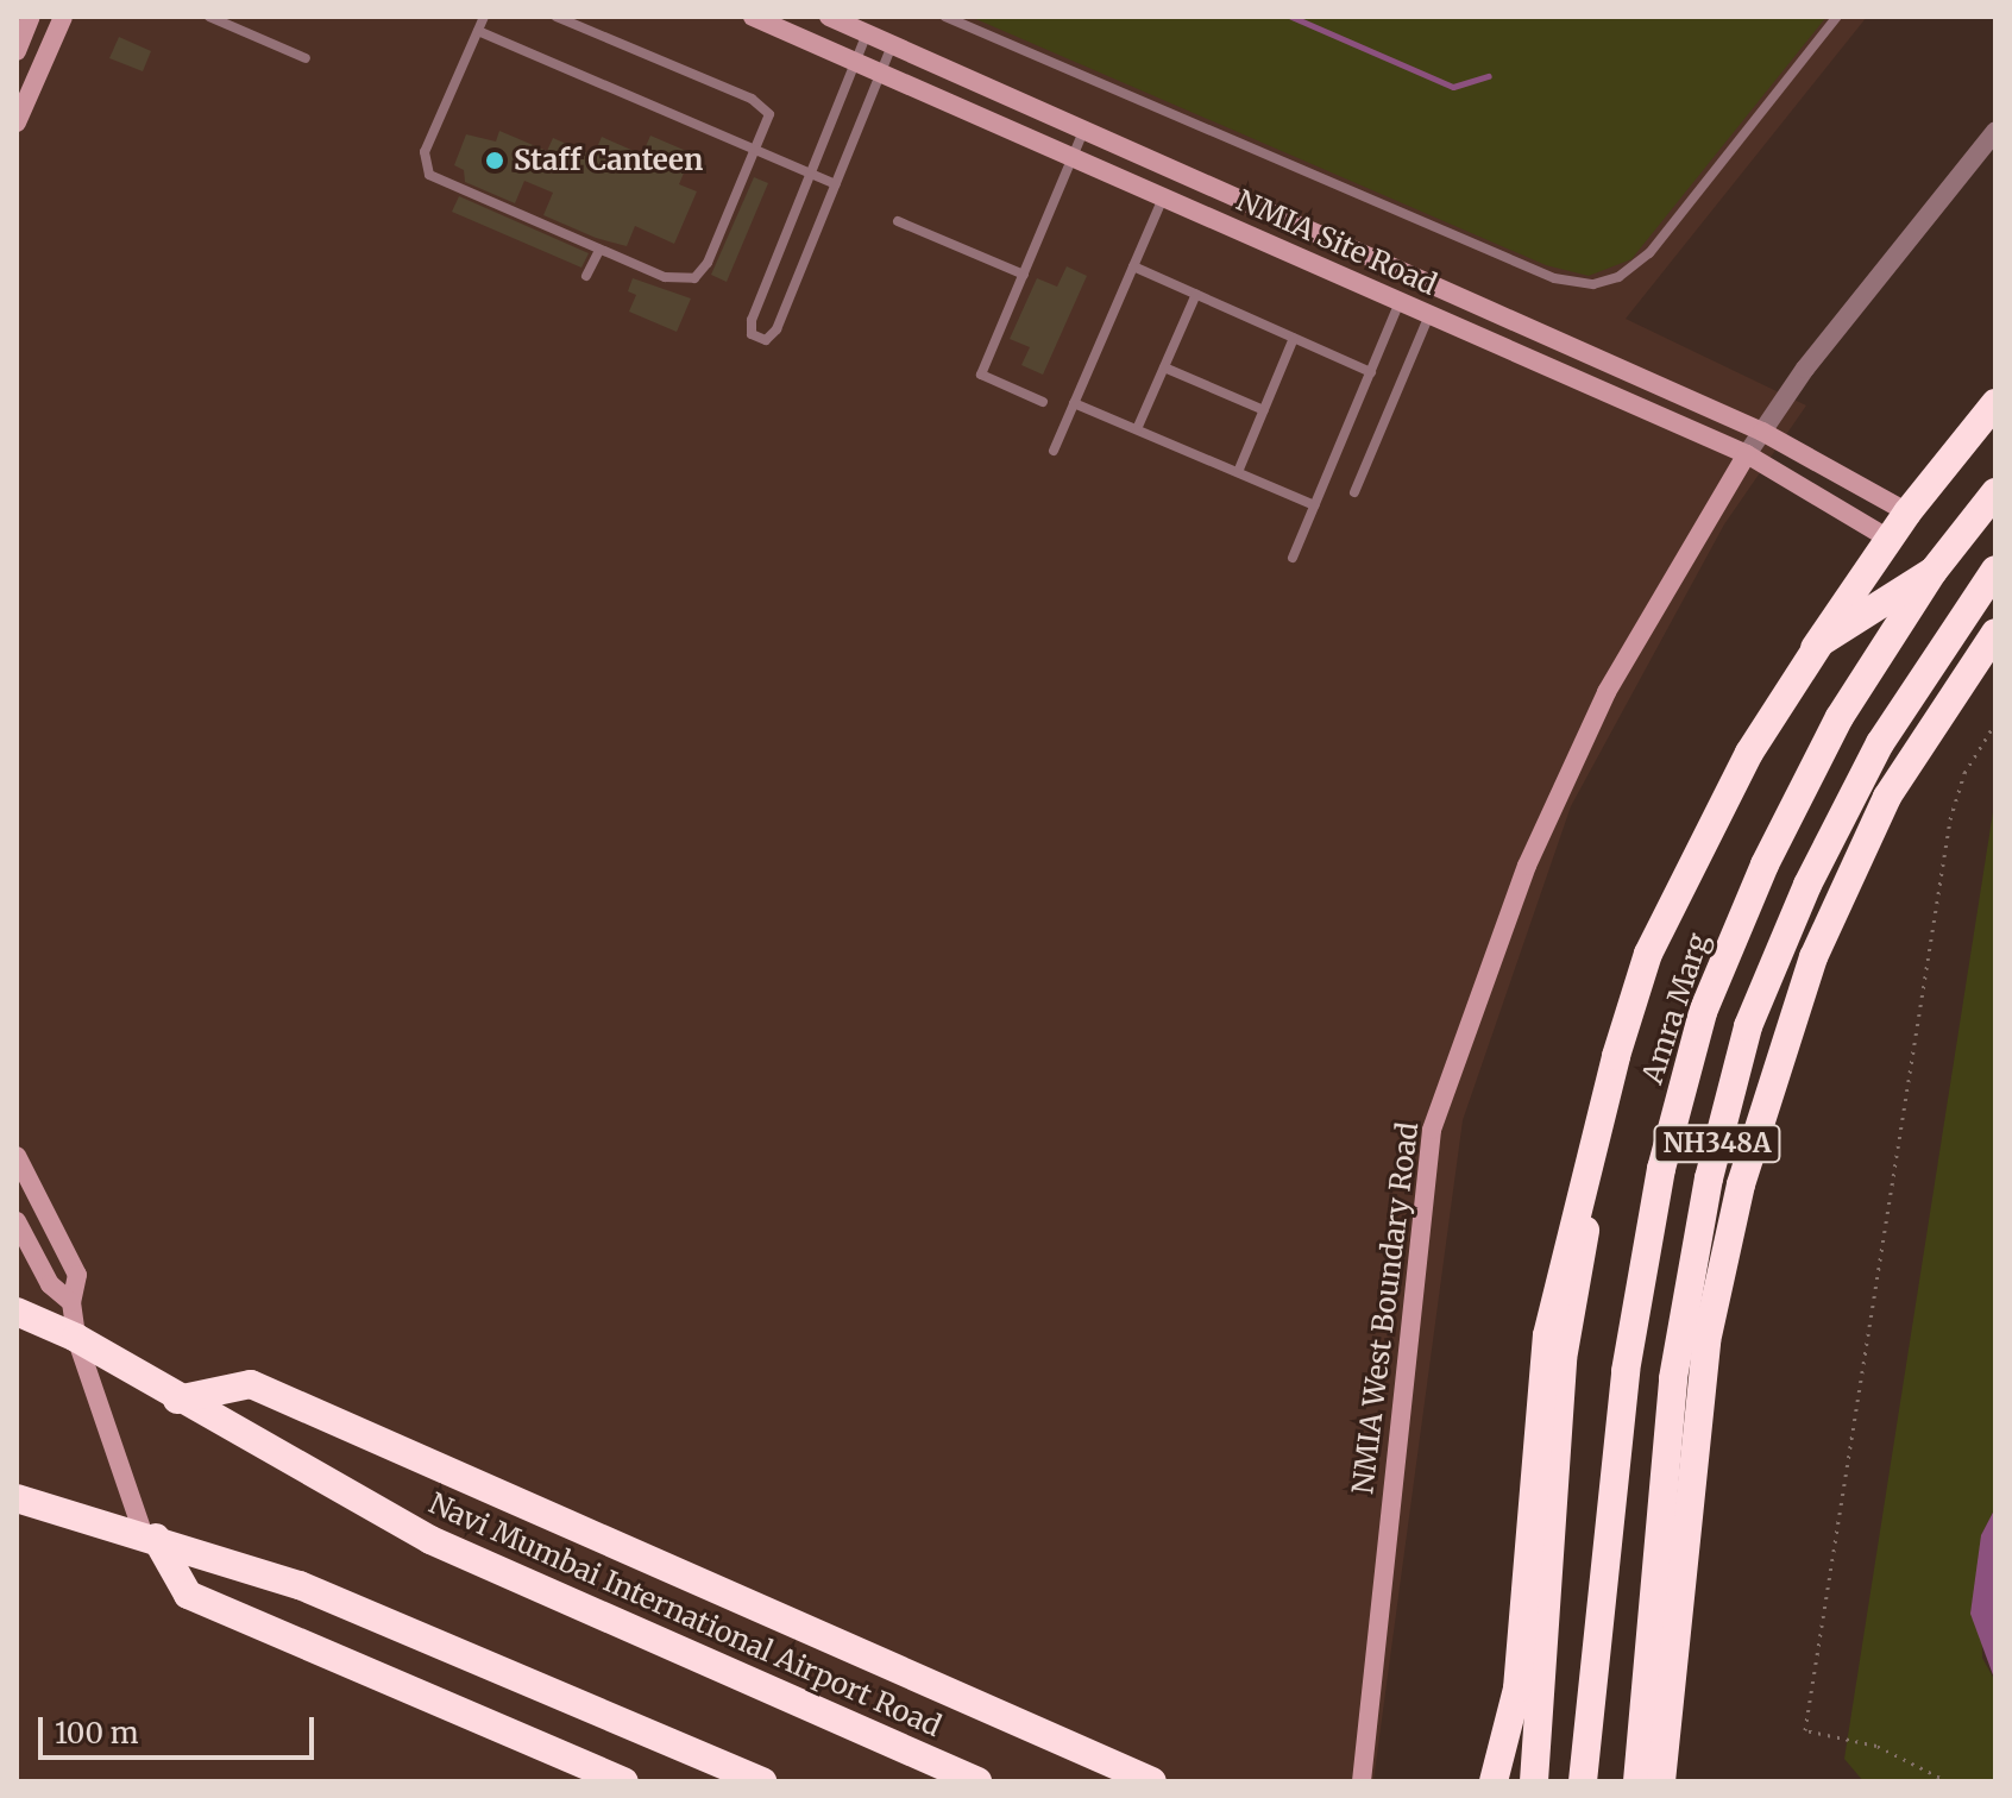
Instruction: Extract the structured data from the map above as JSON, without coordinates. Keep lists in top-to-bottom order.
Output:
{
  "streets": {
    "highway": ["Amra Marg", "NH348A", "Navi Mumbai International Airport Road"],
    "street": ["NMIA Site Road", "NMIA West Boundary Road"]
  },
  "crossings": [
    ["NMIA Site Road", "NMIA West Boundary Road"]
  ],
  "places": ["Staff Canteen"],
  "scale_bar": "100 m"
}
